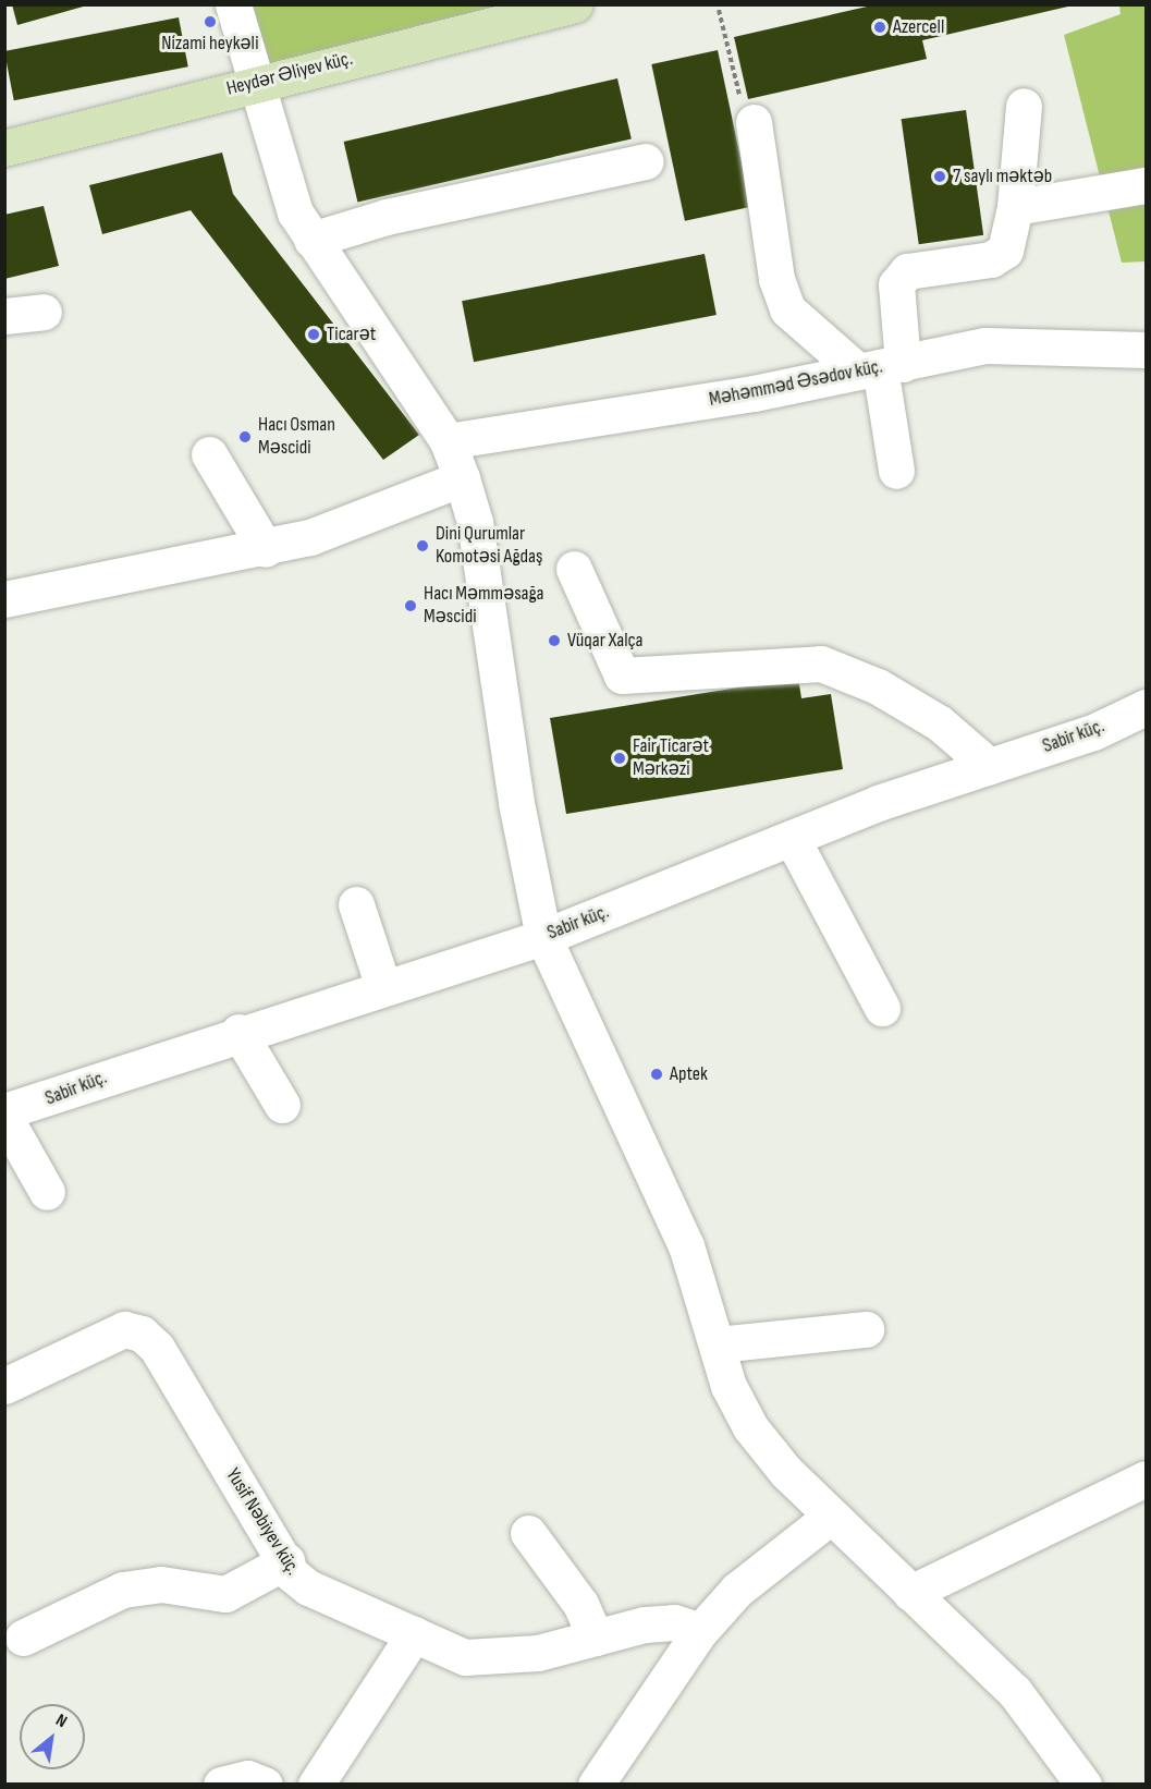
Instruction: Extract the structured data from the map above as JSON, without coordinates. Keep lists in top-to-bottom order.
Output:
{
  "streets": {
    "main road": ["Heydər Əliyev küç."],
    "street": ["Məhəmməd Əsədov küç.", "Sabir küç.", "Yusif Nəbiyev küç."]
  },
  "places": [
    "Nizami heykəli",
    "Azercell",
    "7 saylı məktəb",
    "Ticarət",
    "Hacı Osman Məscidi",
    "Dini Qurumlar Komotəsi Ağdaş",
    "Hacı Məmməsağa Məscidi",
    "Vüqar Xalça",
    "Fair Ticarət Mərkəzi",
    "Aptek"
  ],
  "north": "top right"
}
